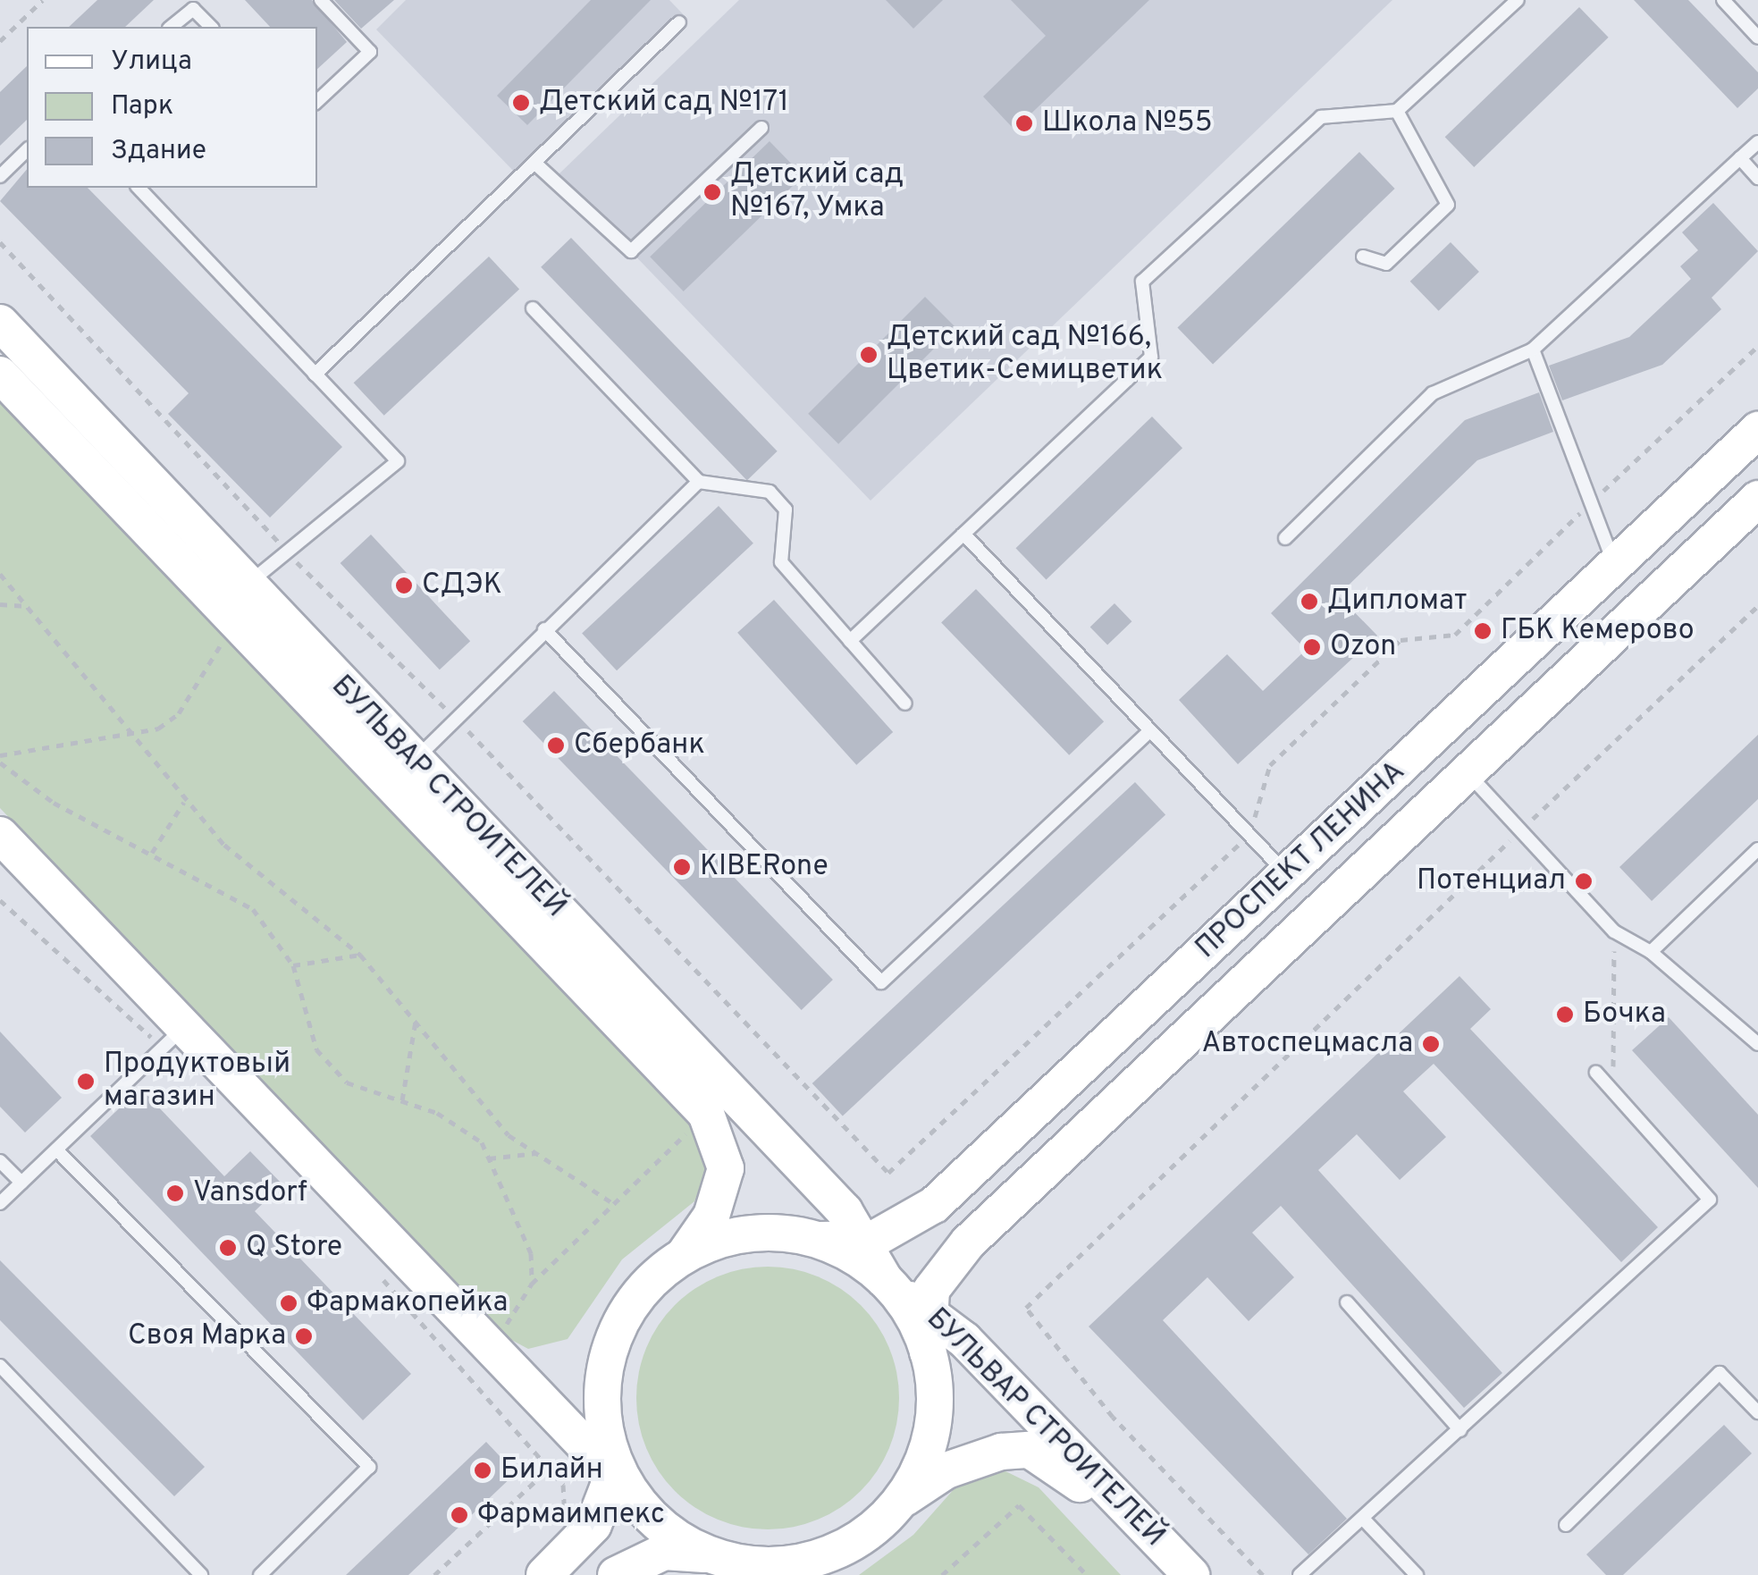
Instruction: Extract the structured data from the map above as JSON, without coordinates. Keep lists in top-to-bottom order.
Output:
{
  "streets": {
    "main road": ["БУЛЬВАР СТРОИТЕЛЕЙ", "ПРОСПЕКТ ЛЕНИНА"]
  },
  "crossings": [
    ["БУЛЬВАР СТРОИТЕЛЕЙ", "ПРОСПЕКТ ЛЕНИНА"]
  ],
  "places": [
    "Детский сад №171",
    "Школа №55",
    "Детский сад №167, Умка",
    "Детский сад №166, Цветик-Семицветик",
    "СДЭК",
    "Дипломат",
    "ГБК Кемерово",
    "Ozon",
    "Сбербанк",
    "KIBERone",
    "Потенциал",
    "Бочка",
    "Автоспецмасла",
    "Продуктовый магазин",
    "Vansdorf",
    "Q Store",
    "Фармакопейка",
    "Своя Марка",
    "Билайн",
    "Фармаимпекс"
  ],
  "legend": ["Улица", "Парк", "Здание"]
}
